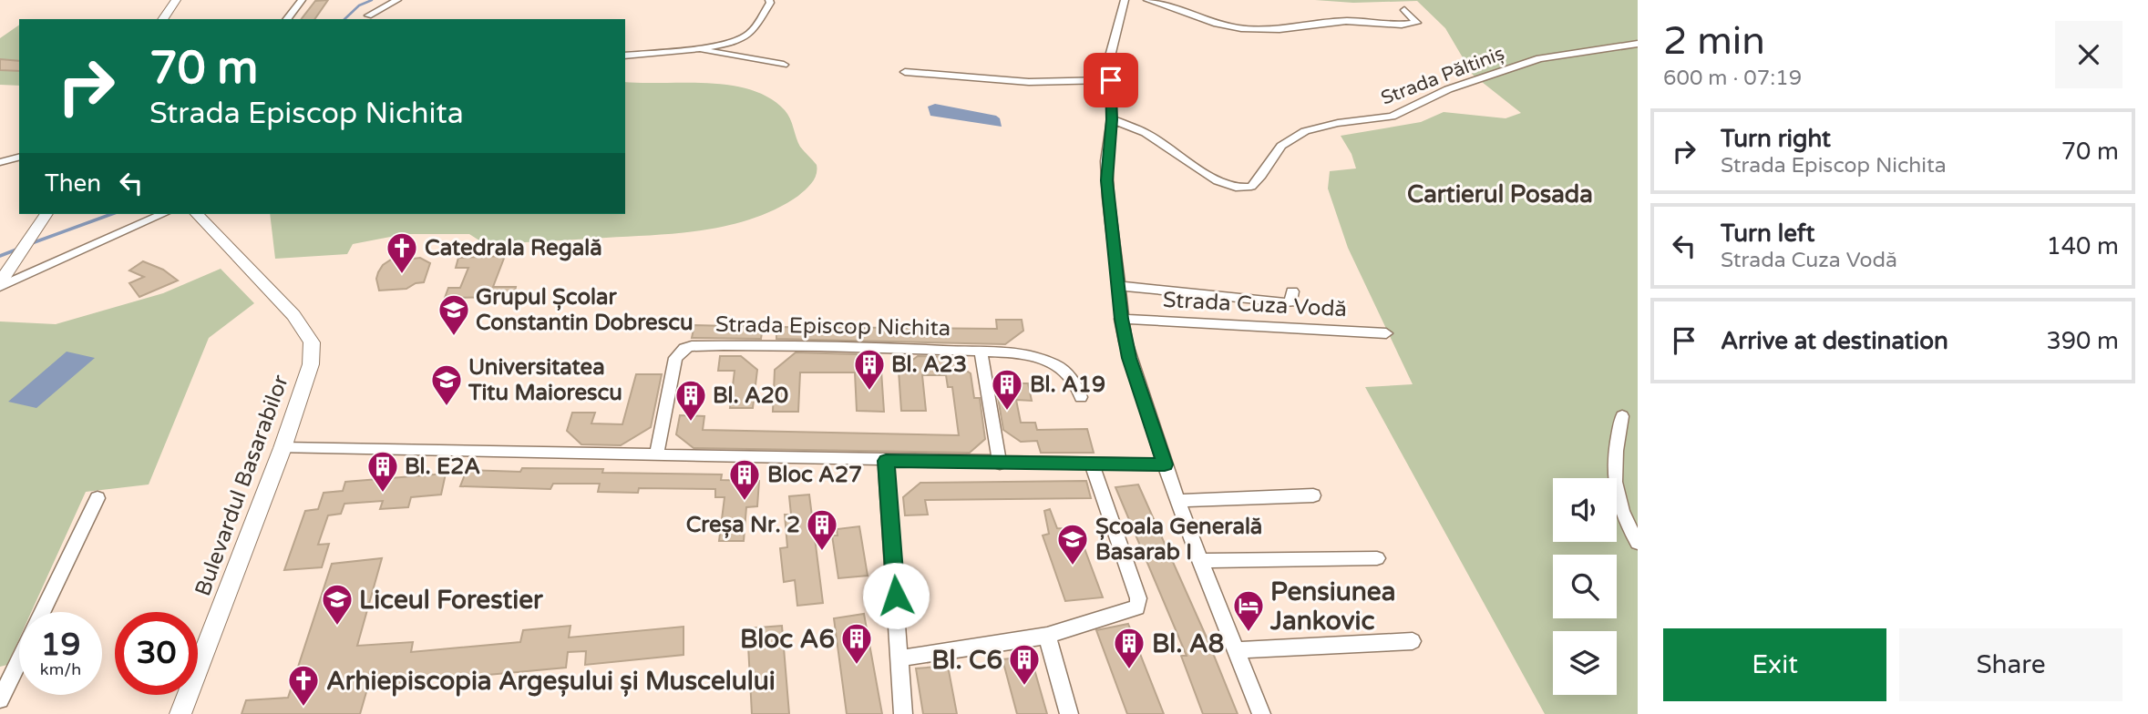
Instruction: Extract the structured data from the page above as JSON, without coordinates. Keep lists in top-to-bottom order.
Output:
{
  "streets": {
    "main road": ["Bulevardul Basarabilor"],
    "street": ["Strada Păltiniș", "Strada Cuza Vodă", "Strada Episcop Nichita"]
  },
  "districts": ["Cartierul Posada"],
  "places": {
    "church": ["Catedrala Regală", "Arhiepiscopia Argeșului și Muscelului"],
    "school or university": [
      "Grupul Școlar Constantin Dobrescu",
      "Universitatea Titu Maiorescu",
      "Școala Generală Basarab I",
      "Liceul Forestier"
    ],
    "building": [
      "Bl. A23",
      "Bl. A19",
      "Bl. A20",
      "Bl. E2A",
      "Bloc A27",
      "Creșa Nr. 2",
      "Bloc A6",
      "Bl. A8",
      "Bl. C6"
    ],
    "hotel": ["Pensiunea Jankovic"]
  },
  "page": {
    "heading": ["2 min", "600 m · 07:19"],
    "turn": ["70 m", "Strada Episcop Nichita"],
    "list": [
      {
        "name": "Turn right",
        "note": "Strada Episcop Nichita",
        "value": "70 m"
      },
      {
        "name": "Turn left",
        "note": "Strada Cuza Vodă",
        "value": "140 m"
      },
      {
        "name": "Arrive at destination",
        "value": "390 m"
      }
    ],
    "then": "Then",
    "speed": "19 km/h",
    "limit": "30",
    "buttons": ["Exit", "Share"]
  }
}
